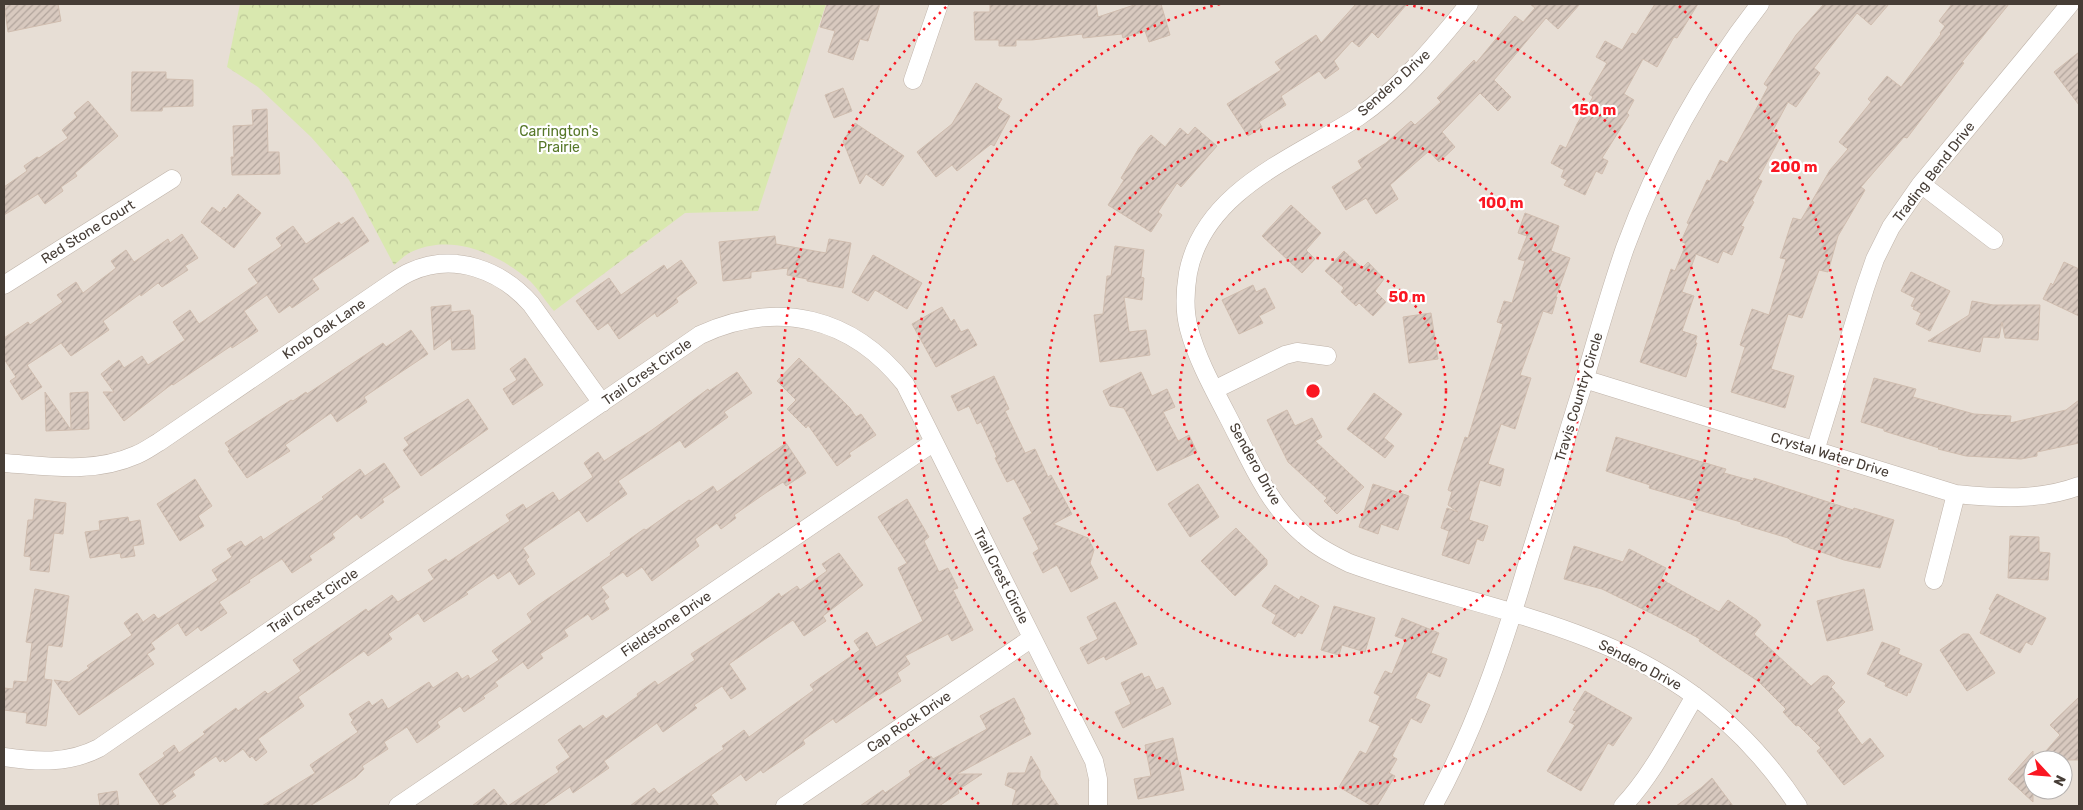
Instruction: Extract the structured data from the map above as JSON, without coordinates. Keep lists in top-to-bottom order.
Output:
{
  "streets": {
    "street": [
      "Sendero Drive",
      "Trading Bend Drive",
      "Red Stone Court",
      "Knob Oak Lane",
      "Trail Crest Circle",
      "Travis Country Circle",
      "Crystal Water Drive",
      "Fieldstone Drive",
      "Cap Rock Drive"
    ]
  },
  "crossings": [
    ["Sendero Drive", "Travis Country Circle"],
    ["Trading Bend Drive", "Crystal Water Drive"],
    ["Knob Oak Lane", "Trail Crest Circle"],
    ["Trail Crest Circle", "Fieldstone Drive"],
    ["Trail Crest Circle", "Cap Rock Drive"],
    ["Travis Country Circle", "Crystal Water Drive"]
  ],
  "parks": ["Carrington's Prairie"],
  "north": "bottom right",
  "rings": [
    "150 m",
    "200 m",
    "100 m",
    "50 m"
  ]
}
